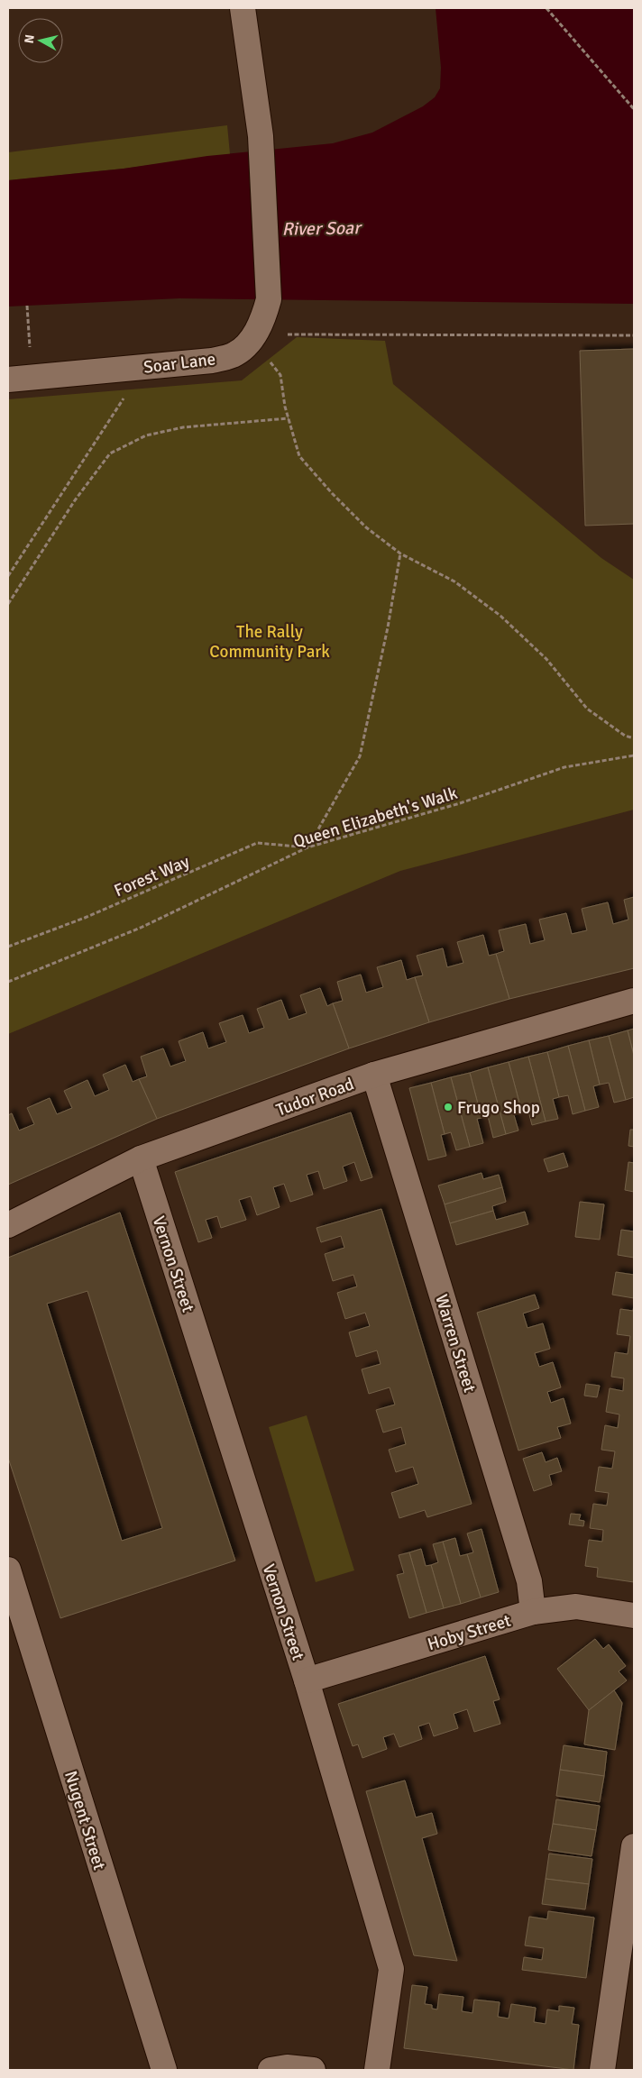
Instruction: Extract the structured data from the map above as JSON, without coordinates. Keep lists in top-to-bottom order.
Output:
{
  "streets": {
    "street": [
      "Soar Lane",
      "Tudor Road",
      "Vernon Street",
      "Warren Street",
      "Hoby Street",
      "Nugent Street"
    ],
    "path": ["Queen Elizabeth's Walk", "Forest Way"]
  },
  "crossings": [
    ["Queen Elizabeth's Walk", "Forest Way"],
    ["Tudor Road", "Vernon Street"],
    ["Tudor Road", "Warren Street"],
    ["Vernon Street", "Hoby Street"],
    ["Warren Street", "Hoby Street"]
  ],
  "water": ["River Soar"],
  "parks": ["The Rally Community Park"],
  "places": ["Frugo Shop"],
  "north": "left"
}
